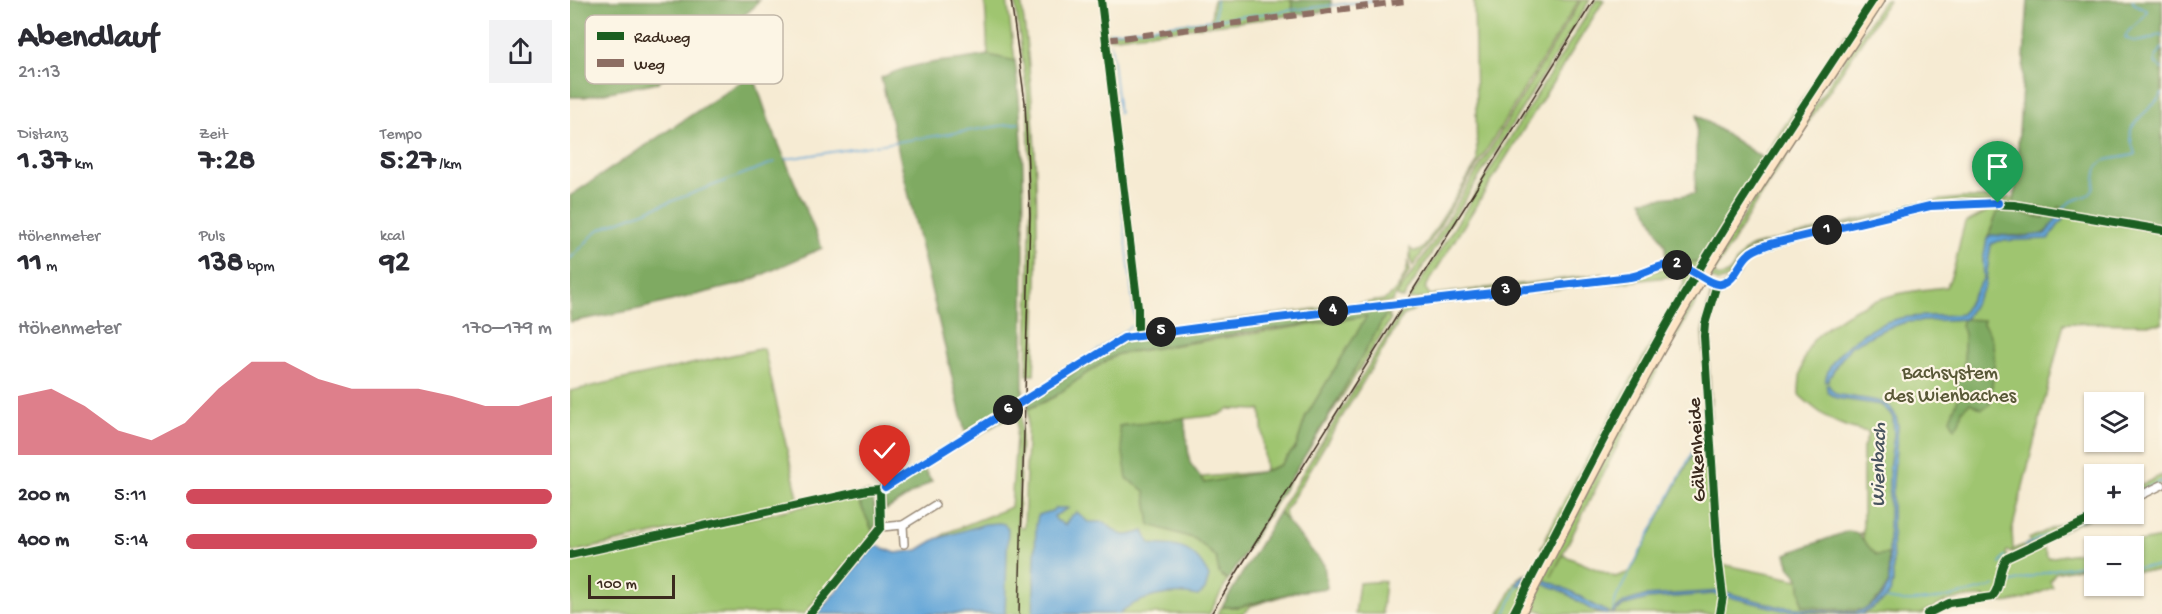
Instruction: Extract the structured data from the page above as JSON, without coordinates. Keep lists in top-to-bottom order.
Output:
{
  "streets": {
    "street": ["Gälkenheide"]
  },
  "water": ["Wienbach"],
  "parks": ["Bachsystem des Wienbaches"],
  "legend": ["Radweg", "Weg"],
  "scale_bar": "100 m",
  "page": {
    "heading": ["Abendlauf", "21:13"],
    "stats": [
      ["Distanz", "1.37 km"],
      ["Zeit", "7:28"],
      ["Tempo", "5:27 /km"],
      ["Höhenmeter", "11 m"],
      ["Puls", "138 bpm"],
      ["kcal", "92"]
    ],
    "pins": [
      "1",
      "2",
      "3",
      "4",
      "5",
      "6"
    ],
    "chart": ["Höhenmeter", "170–179 m"],
    "map_buttons": ["+", "−"],
    "list": [
      {
        "name": "200 m",
        "note": "5:11"
      },
      {
        "name": "400 m",
        "note": "5:14"
      }
    ],
    "scale": "100 m"
  }
}
